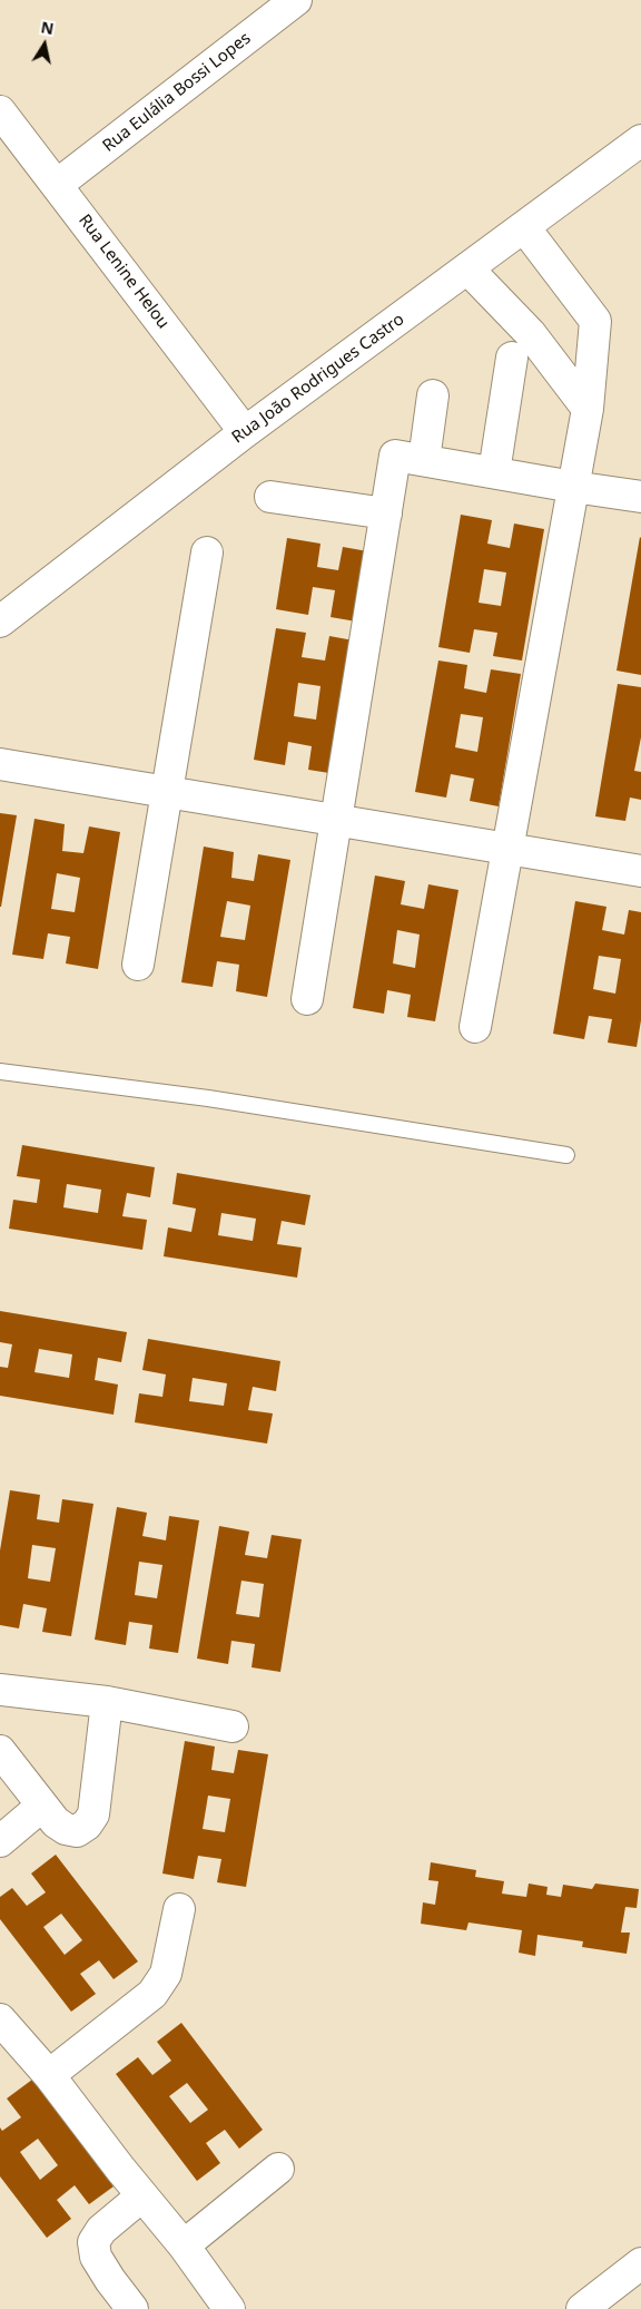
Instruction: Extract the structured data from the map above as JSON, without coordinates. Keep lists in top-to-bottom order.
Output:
{
  "streets": {
    "street": ["Rua Eulália Bossi Lopes", "Rua Lenine Helou", "Rua João Rodrigues Castro"]
  },
  "crossings": [
    ["Rua Eulália Bossi Lopes", "Rua Lenine Helou"],
    ["Rua Lenine Helou", "Rua João Rodrigues Castro"]
  ],
  "north": "top"
}
